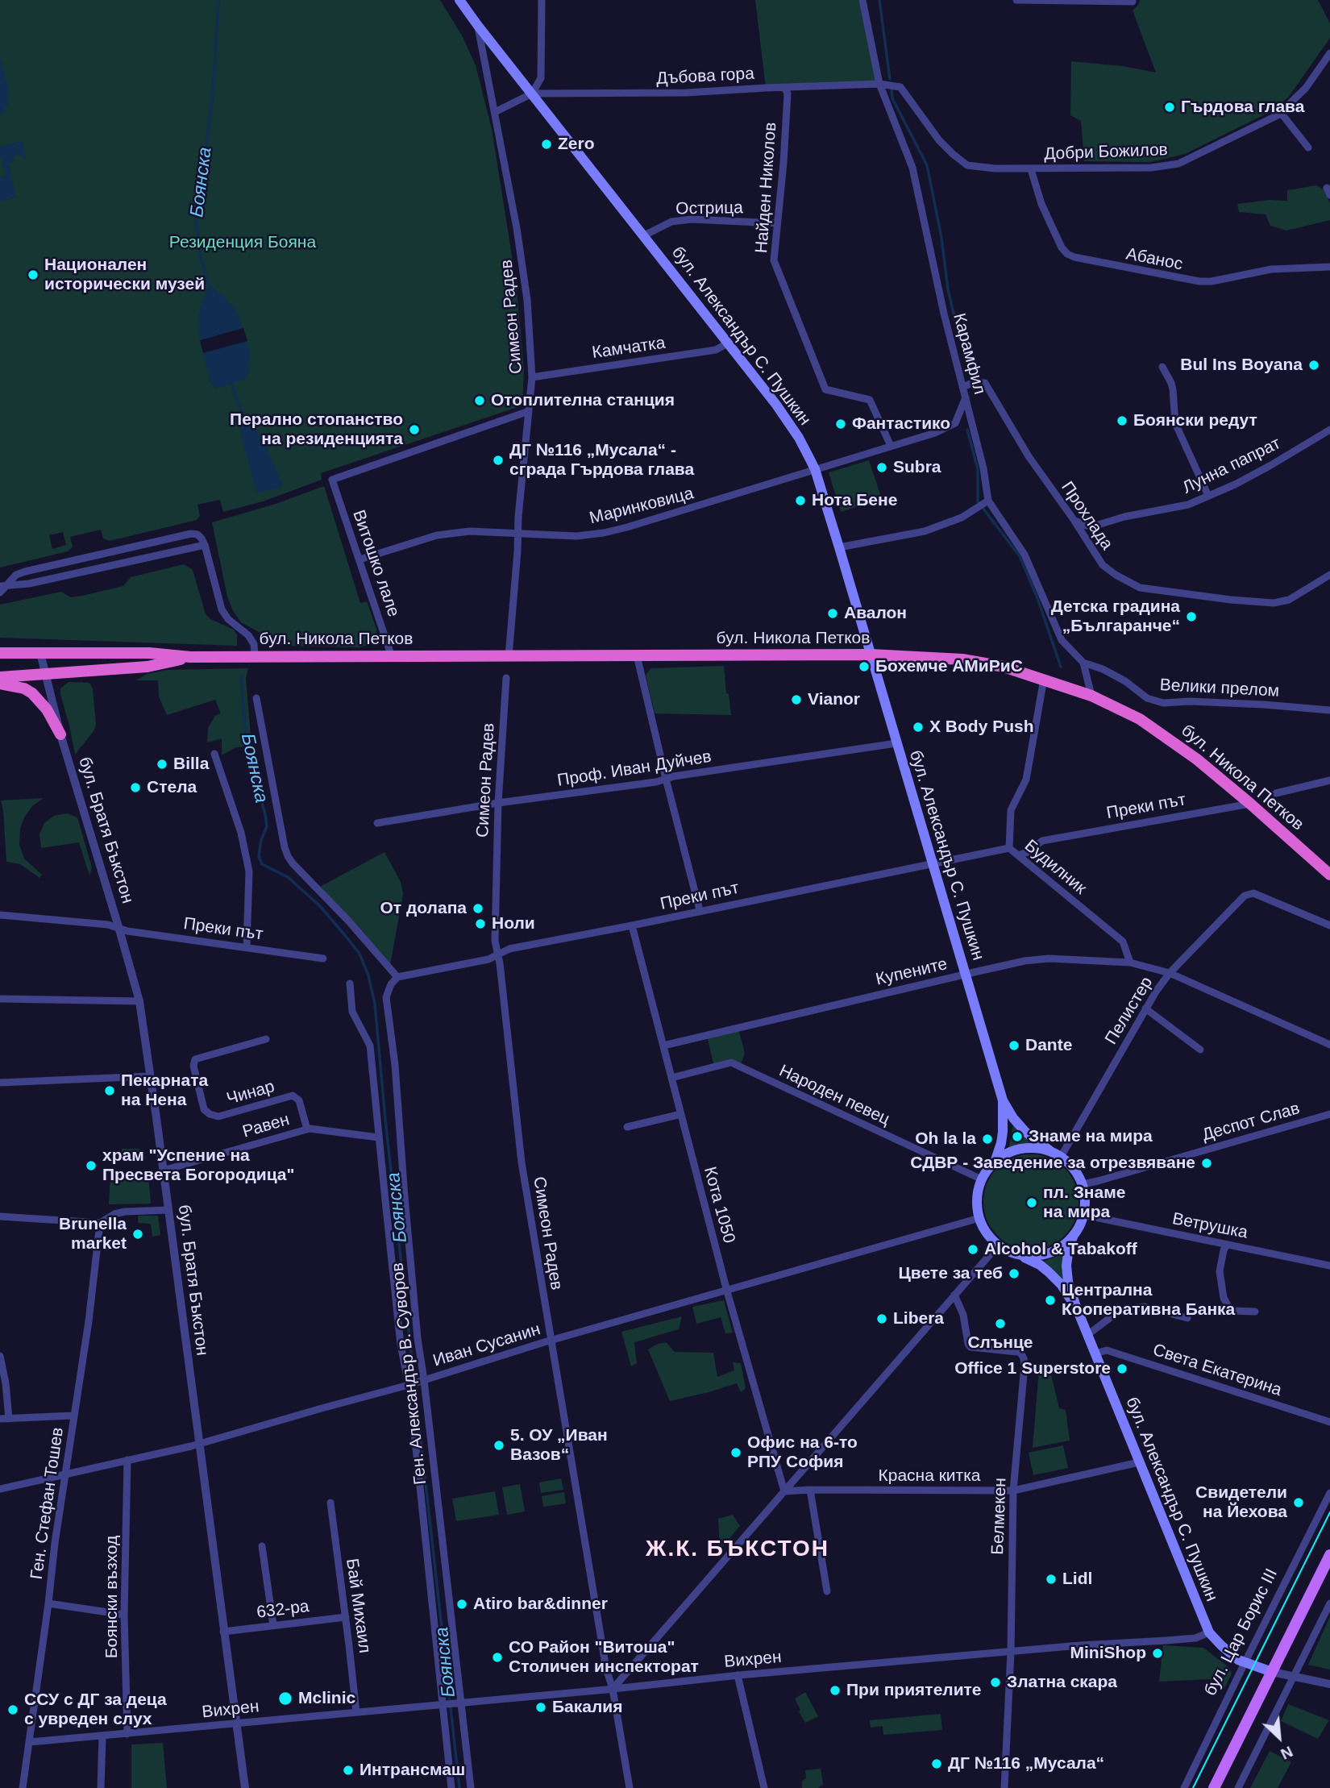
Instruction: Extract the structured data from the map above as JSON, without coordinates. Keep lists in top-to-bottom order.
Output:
{
  "streets": {
    "highway": ["бул. Никола Петков"],
    "main road": ["бул. Александър С. Пушкин"],
    "street": [
      "Дъбова гора",
      "Добри Божилов",
      "Найден Николов",
      "Острица",
      "Абанос",
      "Симеон Радев",
      "Камчатка",
      "Карамфил",
      "Лунна папрат",
      "Маринковица",
      "Прохлада",
      "Витошко лале",
      "Велики прелом",
      "Проф. Иван Дуйчев",
      "Преки път",
      "бул. Братя Бъкстон",
      "Будилник",
      "Купените",
      "Пелистер",
      "Чинар",
      "Народен певец",
      "Деспот Слав",
      "Равен",
      "Кота 1050",
      "Ветрушка",
      "Иван Сусанин",
      "Света Екатерина",
      "Ген. Александър В. Суворов",
      "Красна китка",
      "Ген. Стефан Тошев",
      "Белмекен",
      "Боянски възход",
      "Бай Михаил",
      "632-ра",
      "бул. Цар Борис III",
      "Вихрен"
    ]
  },
  "crossings": [
    ["Дъбова гора", "Добри Божилов"],
    ["Дъбова гора", "Найден Николов"],
    ["Дъбова гора", "бул. Александър С. Пушкин"],
    ["Дъбова гора", "Карамфил"],
    ["Добри Божилов", "Абанос"],
    ["Добри Божилов", "Карамфил"],
    ["Найден Николов", "Острица"],
    ["Найден Николов", "Маринковица"],
    ["Острица", "бул. Александър С. Пушкин"],
    ["Симеон Радев", "бул. Александър С. Пушкин"],
    ["Симеон Радев", "Камчатка"],
    ["Симеон Радев", "Маринковица"],
    ["Симеон Радев", "Витошко лале"],
    ["Симеон Радев", "бул. Никола Петков"],
    ["Симеон Радев", "Проф. Иван Дуйчев"],
    ["Симеон Радев", "Преки път"],
    ["Симеон Радев", "Иван Сусанин"],
    ["Симеон Радев", "Вихрен"],
    ["бул. Александър С. Пушкин", "Камчатка"],
    ["бул. Александър С. Пушкин", "Маринковица"],
    ["бул. Александър С. Пушкин", "бул. Никола Петков"],
    ["бул. Александър С. Пушкин", "Проф. Иван Дуйчев"],
    ["бул. Александър С. Пушкин", "Преки път"],
    ["бул. Александър С. Пушкин", "Купените"],
    ["бул. Александър С. Пушкин", "Пелистер"],
    ["бул. Александър С. Пушкин", "Народен певец"],
    ["бул. Александър С. Пушкин", "Деспот Слав"],
    ["бул. Александър С. Пушкин", "Ветрушка"],
    ["бул. Александър С. Пушкин", "Иван Сусанин"],
    ["бул. Александър С. Пушкин", "Света Екатерина"],
    ["бул. Александър С. Пушкин", "Красна китка"],
    ["бул. Александър С. Пушкин", "бул. Цар Борис III"],
    ["бул. Александър С. Пушкин", "Вихрен"],
    ["Карамфил", "Маринковица"],
    ["Карамфил", "Прохлада"],
    ["Карамфил", "Велики прелом"],
    ["Лунна папрат", "Прохлада"],
    ["Маринковица", "Витошко лале"],
    ["Витошко лале", "бул. Никола Петков"],
    ["бул. Никола Петков", "Преки път"],
    ["бул. Никола Петков", "бул. Братя Бъкстон"],
    ["бул. Никола Петков", "Будилник"],
    ["Преки път", "бул. Братя Бъкстон"],
    ["Преки път", "Будилник"],
    ["Преки път", "Кота 1050"],
    ["Преки път", "Ген. Александър В. Суворов"],
    ["бул. Братя Бъкстон", "Равен"],
    ["бул. Братя Бъкстон", "Иван Сусанин"],
    ["бул. Братя Бъкстон", "632-ра"],
    ["бул. Братя Бъкстон", "Вихрен"],
    ["Будилник", "Купените"],
    ["Купените", "Пелистер"],
    ["Купените", "Кота 1050"],
    ["Пелистер", "Народен певец"],
    ["Пелистер", "Деспот Слав"],
    ["Пелистер", "Ветрушка"],
    ["Пелистер", "Иван Сусанин"],
    ["Чинар", "Равен"],
    ["Народен певец", "Деспот Слав"],
    ["Народен певец", "Кота 1050"],
    ["Народен певец", "Ветрушка"],
    ["Народен певец", "Иван Сусанин"],
    ["Деспот Слав", "Ветрушка"],
    ["Деспот Слав", "Иван Сусанин"],
    ["Равен", "Ген. Александър В. Суворов"],
    ["Кота 1050", "Иван Сусанин"],
    ["Кота 1050", "Красна китка"],
    ["Ветрушка", "Иван Сусанин"],
    ["Иван Сусанин", "Ген. Александър В. Суворов"],
    ["Иван Сусанин", "Ген. Стефан Тошев"],
    ["Иван Сусанин", "Боянски възход"],
    ["Ген. Александър В. Суворов", "Вихрен"],
    ["Красна китка", "Белмекен"],
    ["Ген. Стефан Тошев", "Вихрен"],
    ["Белмекен", "Вихрен"],
    ["Боянски възход", "Вихрен"],
    ["Бай Михаил", "632-ра"],
    ["Бай Михаил", "Вихрен"]
  ],
  "districts": ["Ж.К. БЪКСТОН"],
  "water": ["Боянска"],
  "parks": ["Резиденция Бояна"],
  "places": [
    "Гърдова глава",
    "Zero",
    "Национален исторически музей",
    "Bul Ins Boyana",
    "Отоплителна станция",
    "Боянски редут",
    "Фантастико",
    "Перално стопанство на резиденцията",
    "ДГ №116 „Мусала“ - сграда Гърдова глава",
    "Subra",
    "Нота Бене",
    "Авалон",
    "Детска градина „Българанче“",
    "Бохемче АМиРиС",
    "Vianor",
    "X Body Push",
    "Billa",
    "Стела",
    "От долапа",
    "Ноли",
    "Dante",
    "Пекарната на Нена",
    "Знаме на мира",
    "Oh la la",
    "СДВР - Заведение за отрезвяване",
    "храм \"Успение на Пресвета Богородица\"",
    "пл. Знаме на мира",
    "Brunella market",
    "Alcohol & Tabakoff",
    "Цвете за теб",
    "Централна Кооперативна Банка",
    "Libera",
    "Слънце",
    "Office 1 Superstore",
    "5. ОУ „Иван Вазов“",
    "Офис на 6-то РПУ София",
    "Свидетели на Йехова",
    "Lidl",
    "Atiro bar&dinner",
    "MiniShop",
    "СО Район \"Витоша\" Столичен инспекторат",
    "Златна скара",
    "При приятелите",
    "Mclinic",
    "Бакалия",
    "ССУ с ДГ за деца с увреден слух",
    "ДГ №116 „Мусала“",
    "Интрансмаш"
  ],
  "north": "bottom right"
}
